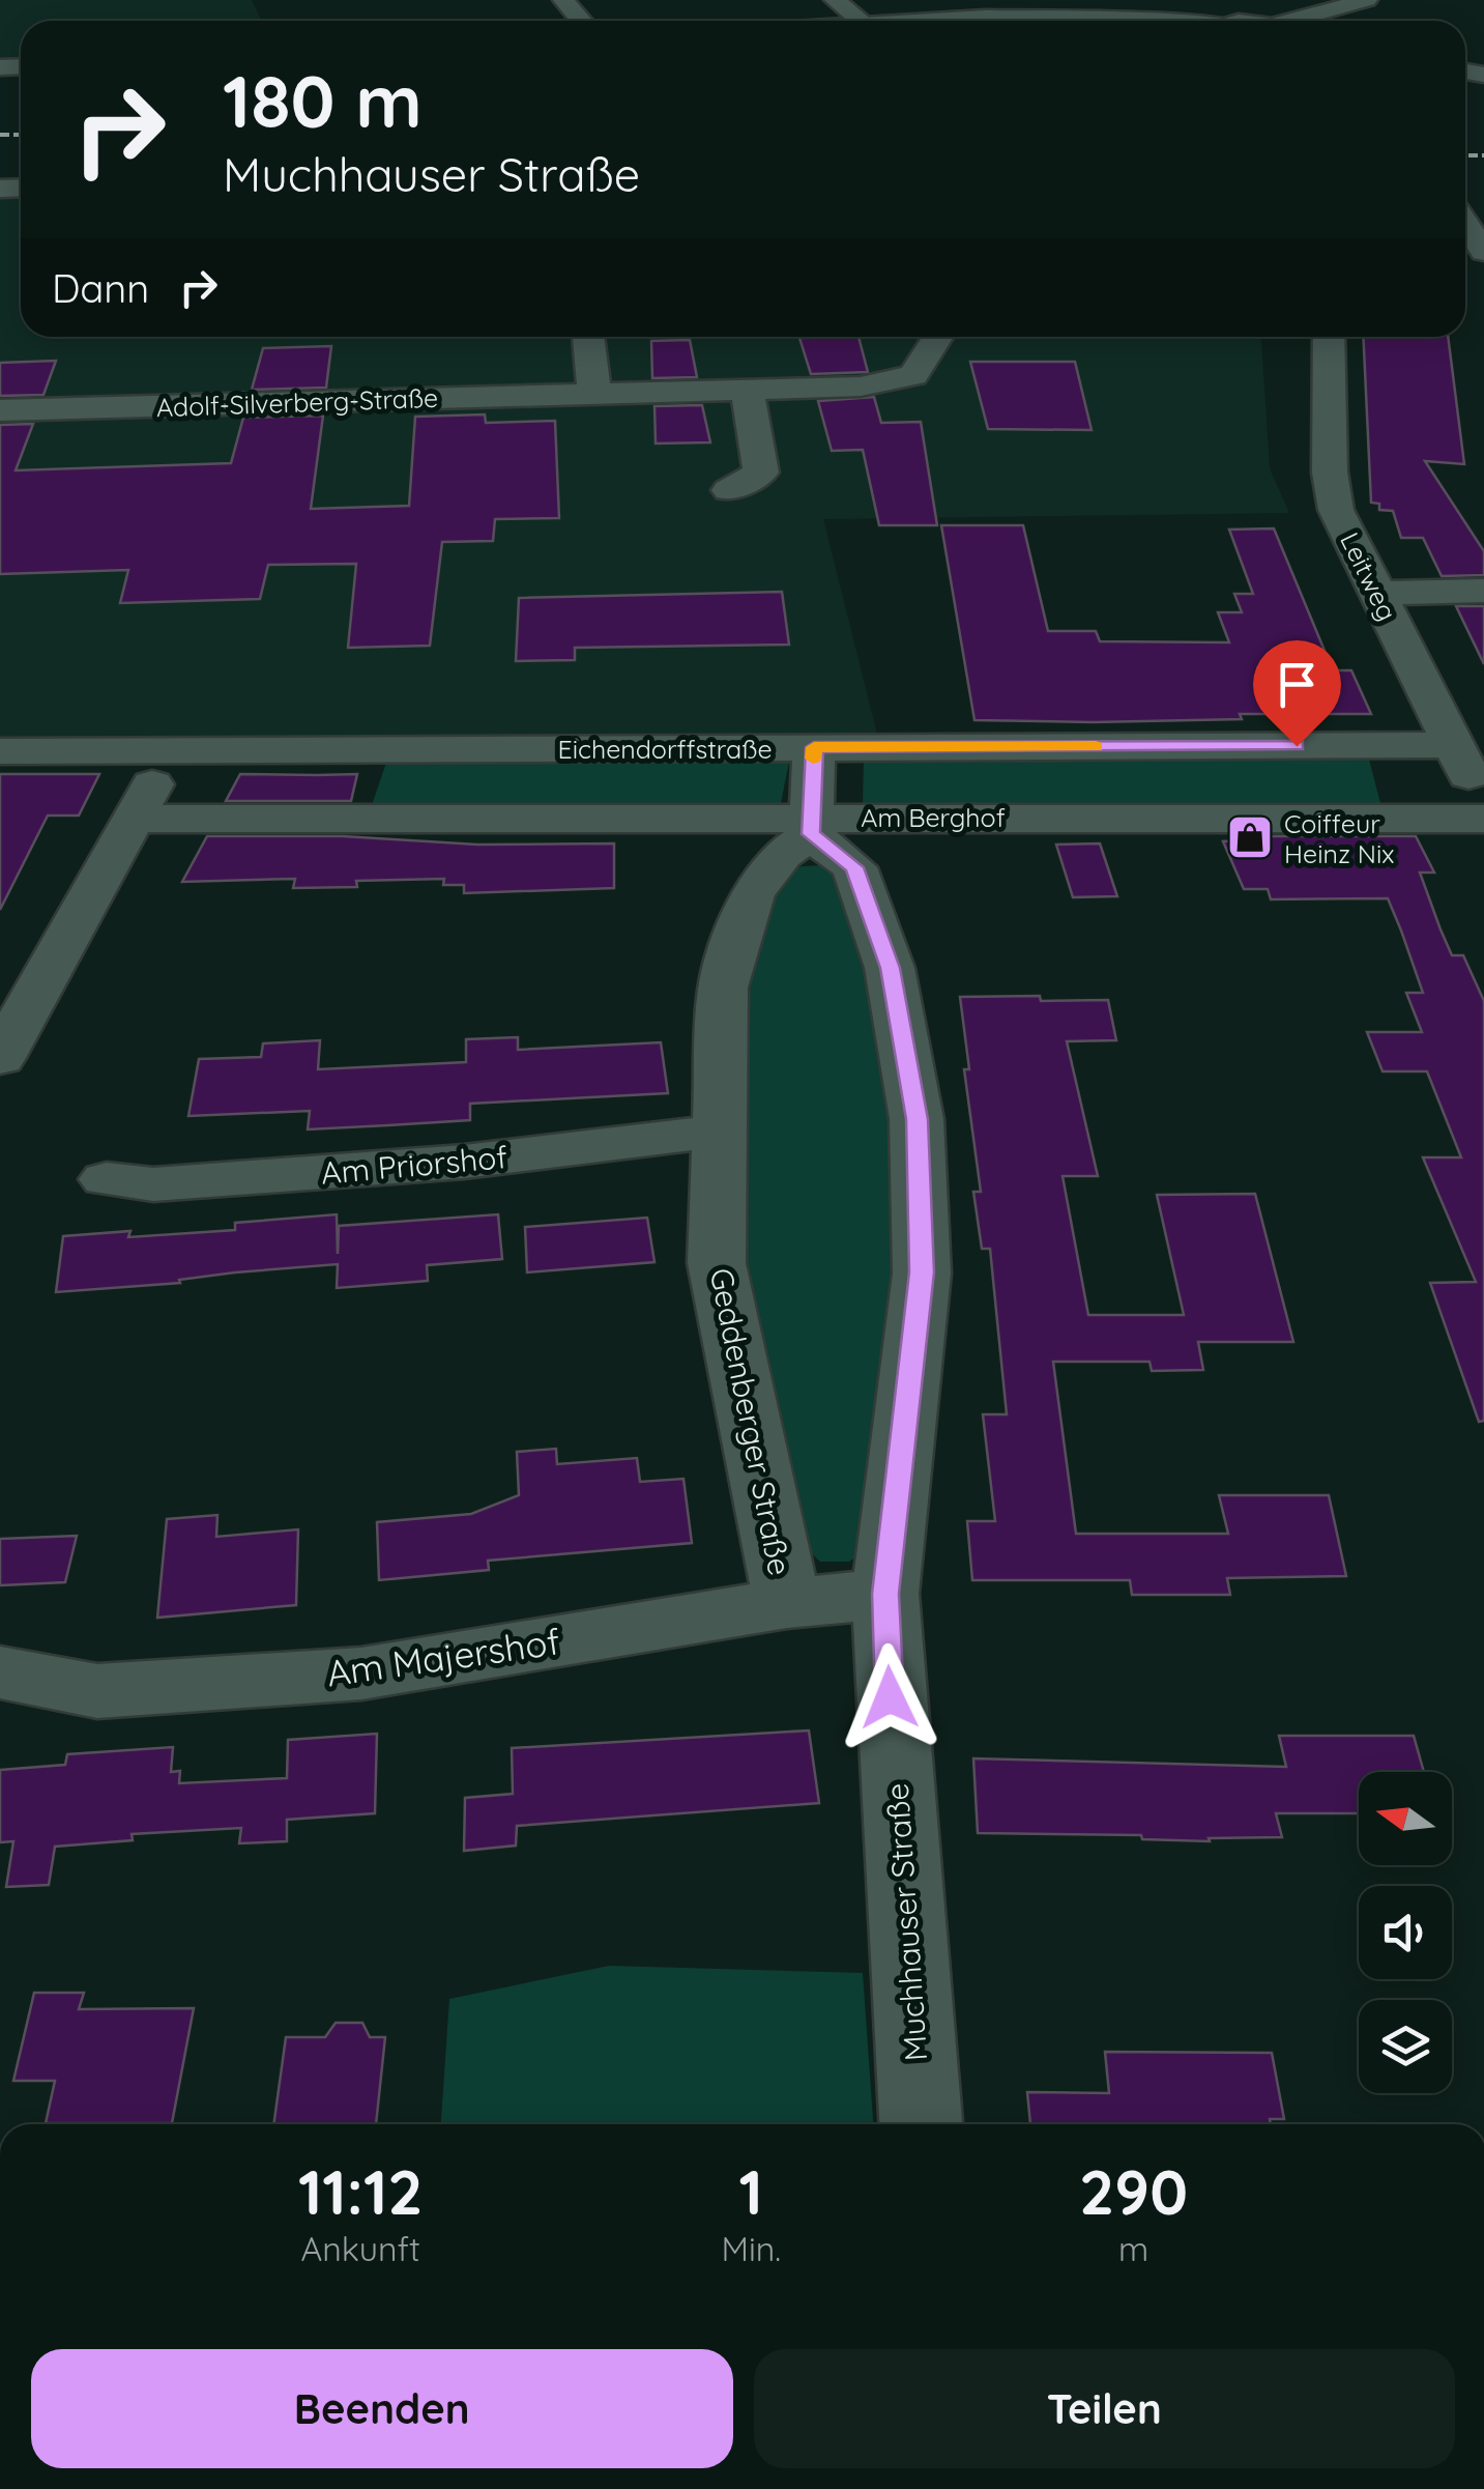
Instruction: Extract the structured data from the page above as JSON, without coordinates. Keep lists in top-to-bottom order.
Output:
{
  "streets": {
    "street": [
      "Adolf-Silverberg-Straße",
      "Leitweg",
      "Eichendorffstraße",
      "Am Berghof",
      "Am Priorshof",
      "Geddenberger Straße",
      "Am Majershof",
      "Muchhauser Straße"
    ]
  },
  "crossings": [
    ["Leitweg", "Eichendorffstraße"],
    ["Am Berghof", "Geddenberger Straße"],
    ["Am Berghof", "Muchhauser Straße"],
    ["Am Priorshof", "Geddenberger Straße"],
    ["Geddenberger Straße", "Am Majershof"],
    ["Geddenberger Straße", "Muchhauser Straße"],
    ["Am Majershof", "Muchhauser Straße"]
  ],
  "places": {
    "shop": ["Coiffeur Heinz Nix"]
  },
  "north": "left",
  "page": {
    "turn": ["180 m", "Muchhauser Straße"],
    "then": "Dann",
    "eta": [
      "11:12",
      "Ankunft",
      "1",
      "Min.",
      "290",
      "m"
    ],
    "buttons": ["Beenden", "Teilen"]
  }
}
